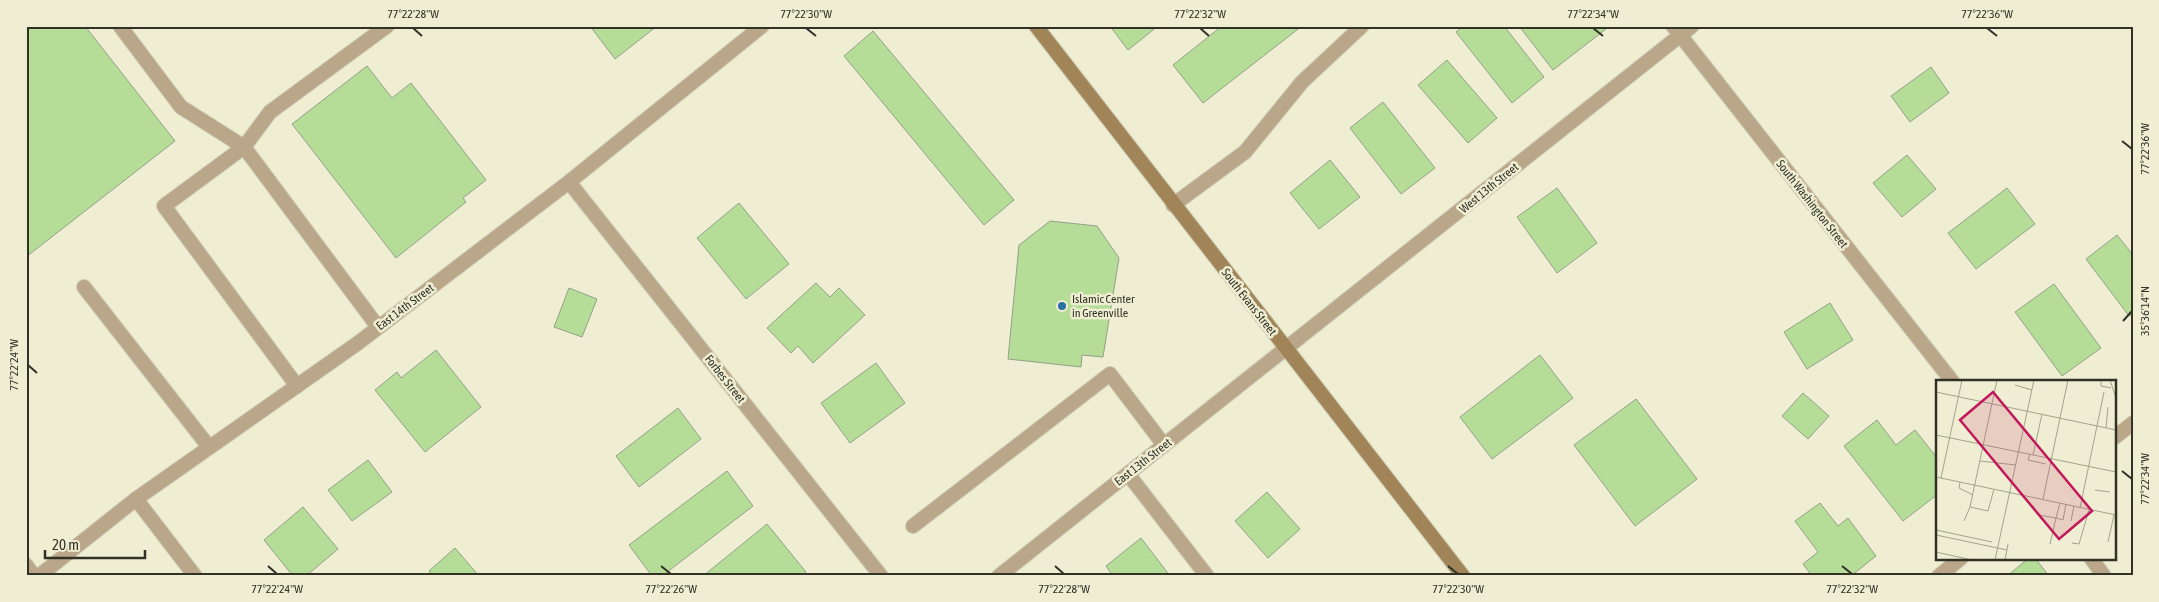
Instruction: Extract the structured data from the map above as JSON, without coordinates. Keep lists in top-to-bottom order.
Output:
{
  "streets": {
    "main road": ["South Evans Street"],
    "street": [
      "West 13th Street",
      "South Washington Street",
      "East 14th Street",
      "Forbes Street",
      "East 13th Street"
    ]
  },
  "crossings": [
    ["West 13th Street", "South Washington Street"],
    ["West 13th Street", "South Evans Street"],
    ["West 13th Street", "East 13th Street"],
    ["South Evans Street", "East 13th Street"],
    ["East 14th Street", "Forbes Street"]
  ],
  "places": ["Islamic Center in Greenville"],
  "scale_bar": "20 m",
  "coordinates": [
    "77°22'28\"W",
    "77°22'30\"W",
    "77°22'32\"W",
    "77°22'34\"W",
    "77°22'36\"W",
    "35°36'14\"N",
    "77°22'24\"W",
    "77°22'26\"W"
  ]
}
